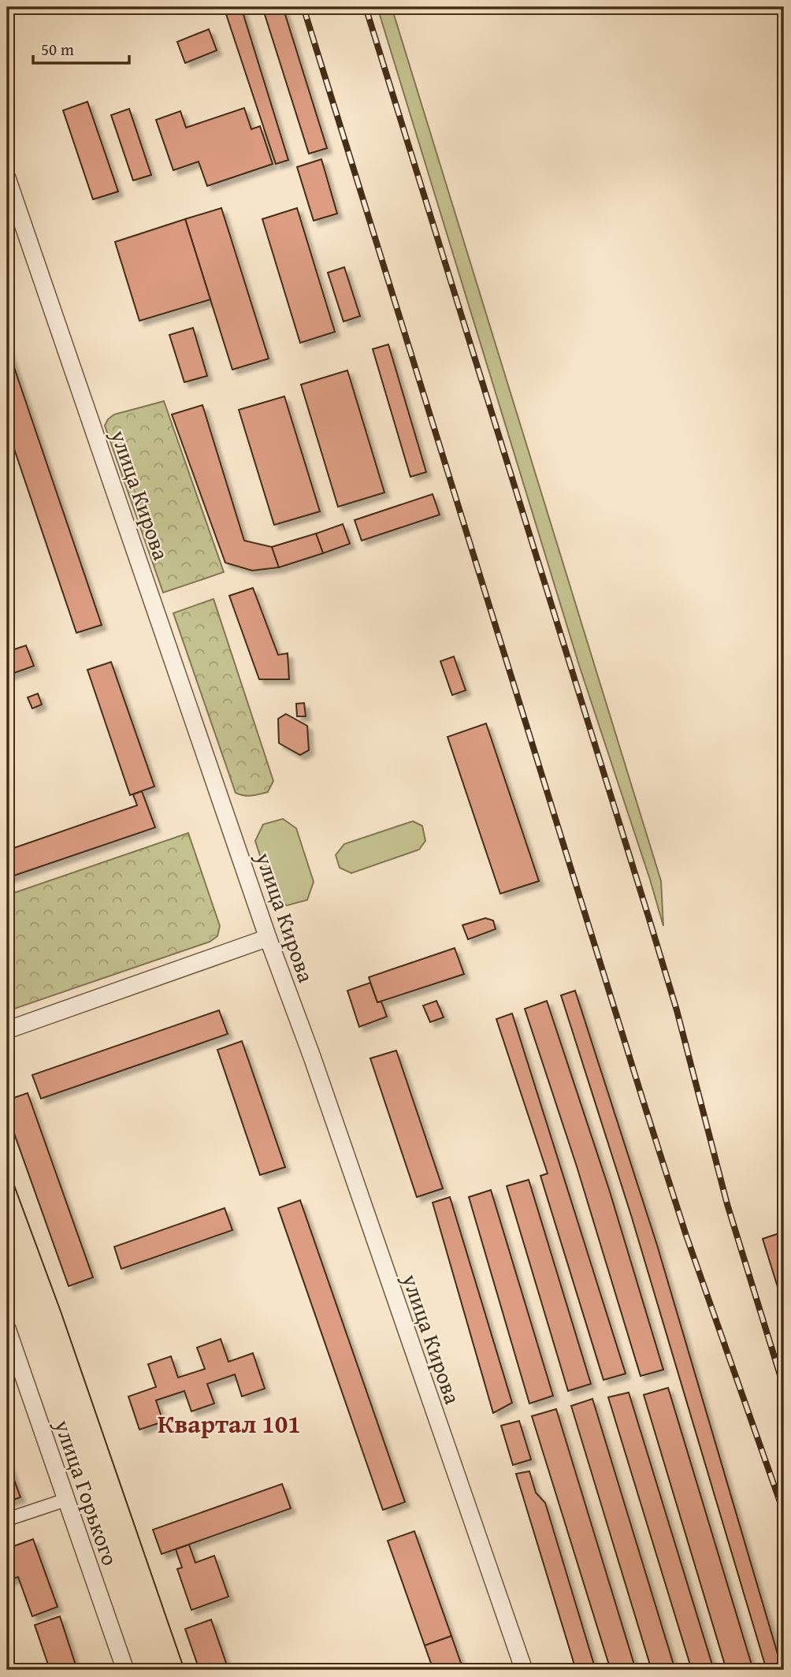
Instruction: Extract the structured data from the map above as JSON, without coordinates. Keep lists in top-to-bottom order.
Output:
{
  "streets": {
    "street": ["улица Кирова", "улица Горького"]
  },
  "districts": ["Квартал 101"],
  "scale_bar": "50 m"
}
